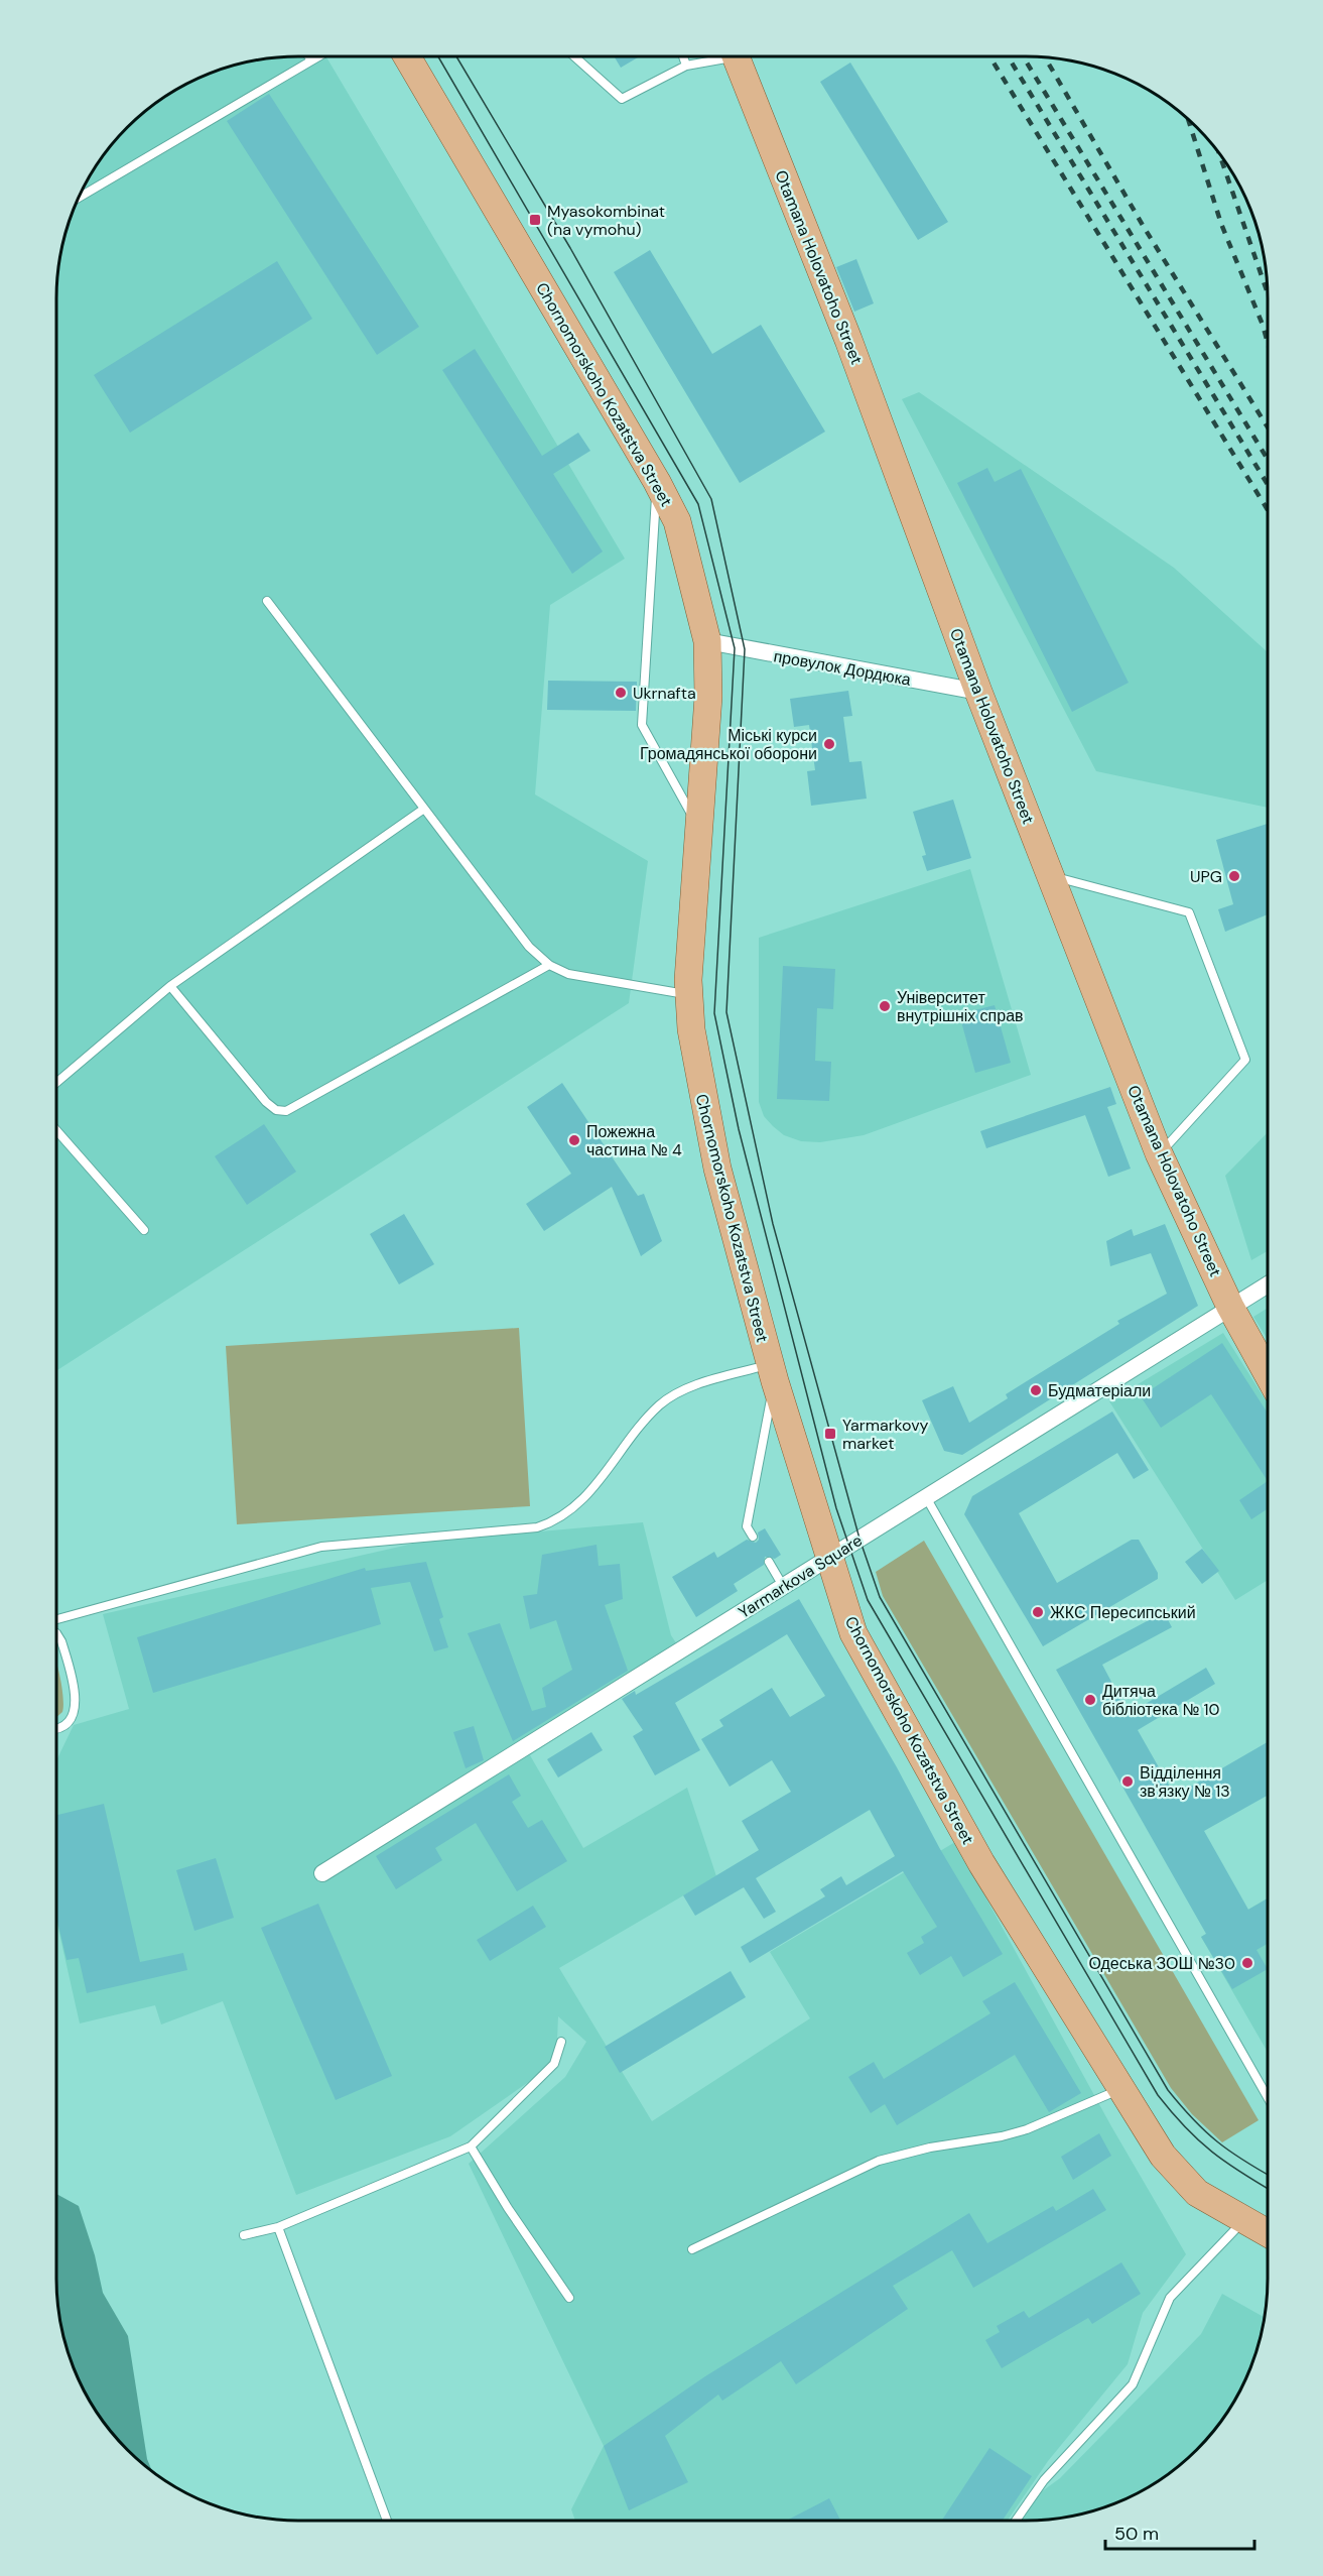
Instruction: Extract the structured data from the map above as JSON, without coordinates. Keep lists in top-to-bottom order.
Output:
{
  "streets": {
    "main road": ["Otamana Holovatoho Street", "Chornomorskoho Kozatstva Street"],
    "street": ["провулок Дордюка", "Yarmarkova Square"]
  },
  "crossings": [
    ["Otamana Holovatoho Street", "провулок Дордюка"],
    ["Otamana Holovatoho Street", "Yarmarkova Square"],
    ["Chornomorskoho Kozatstva Street", "провулок Дордюка"],
    ["Chornomorskoho Kozatstva Street", "Yarmarkova Square"]
  ],
  "places": {
    "transit": ["Myasokombinat (na vymohu)", "Yarmarkovy market"],
    "other": [
      "Ukrnafta",
      "Міські курси Громадянської оборони",
      "UPG",
      "Університет внутрішніх справ",
      "Пожежна частина № 4",
      "Будматеріали",
      "ЖКС Пересипський",
      "Дитяча бібліотека № 10",
      "Відділення зв'язку № 13",
      "Одеська ЗОШ №30"
    ]
  },
  "scale_bar": "50 m"
}
